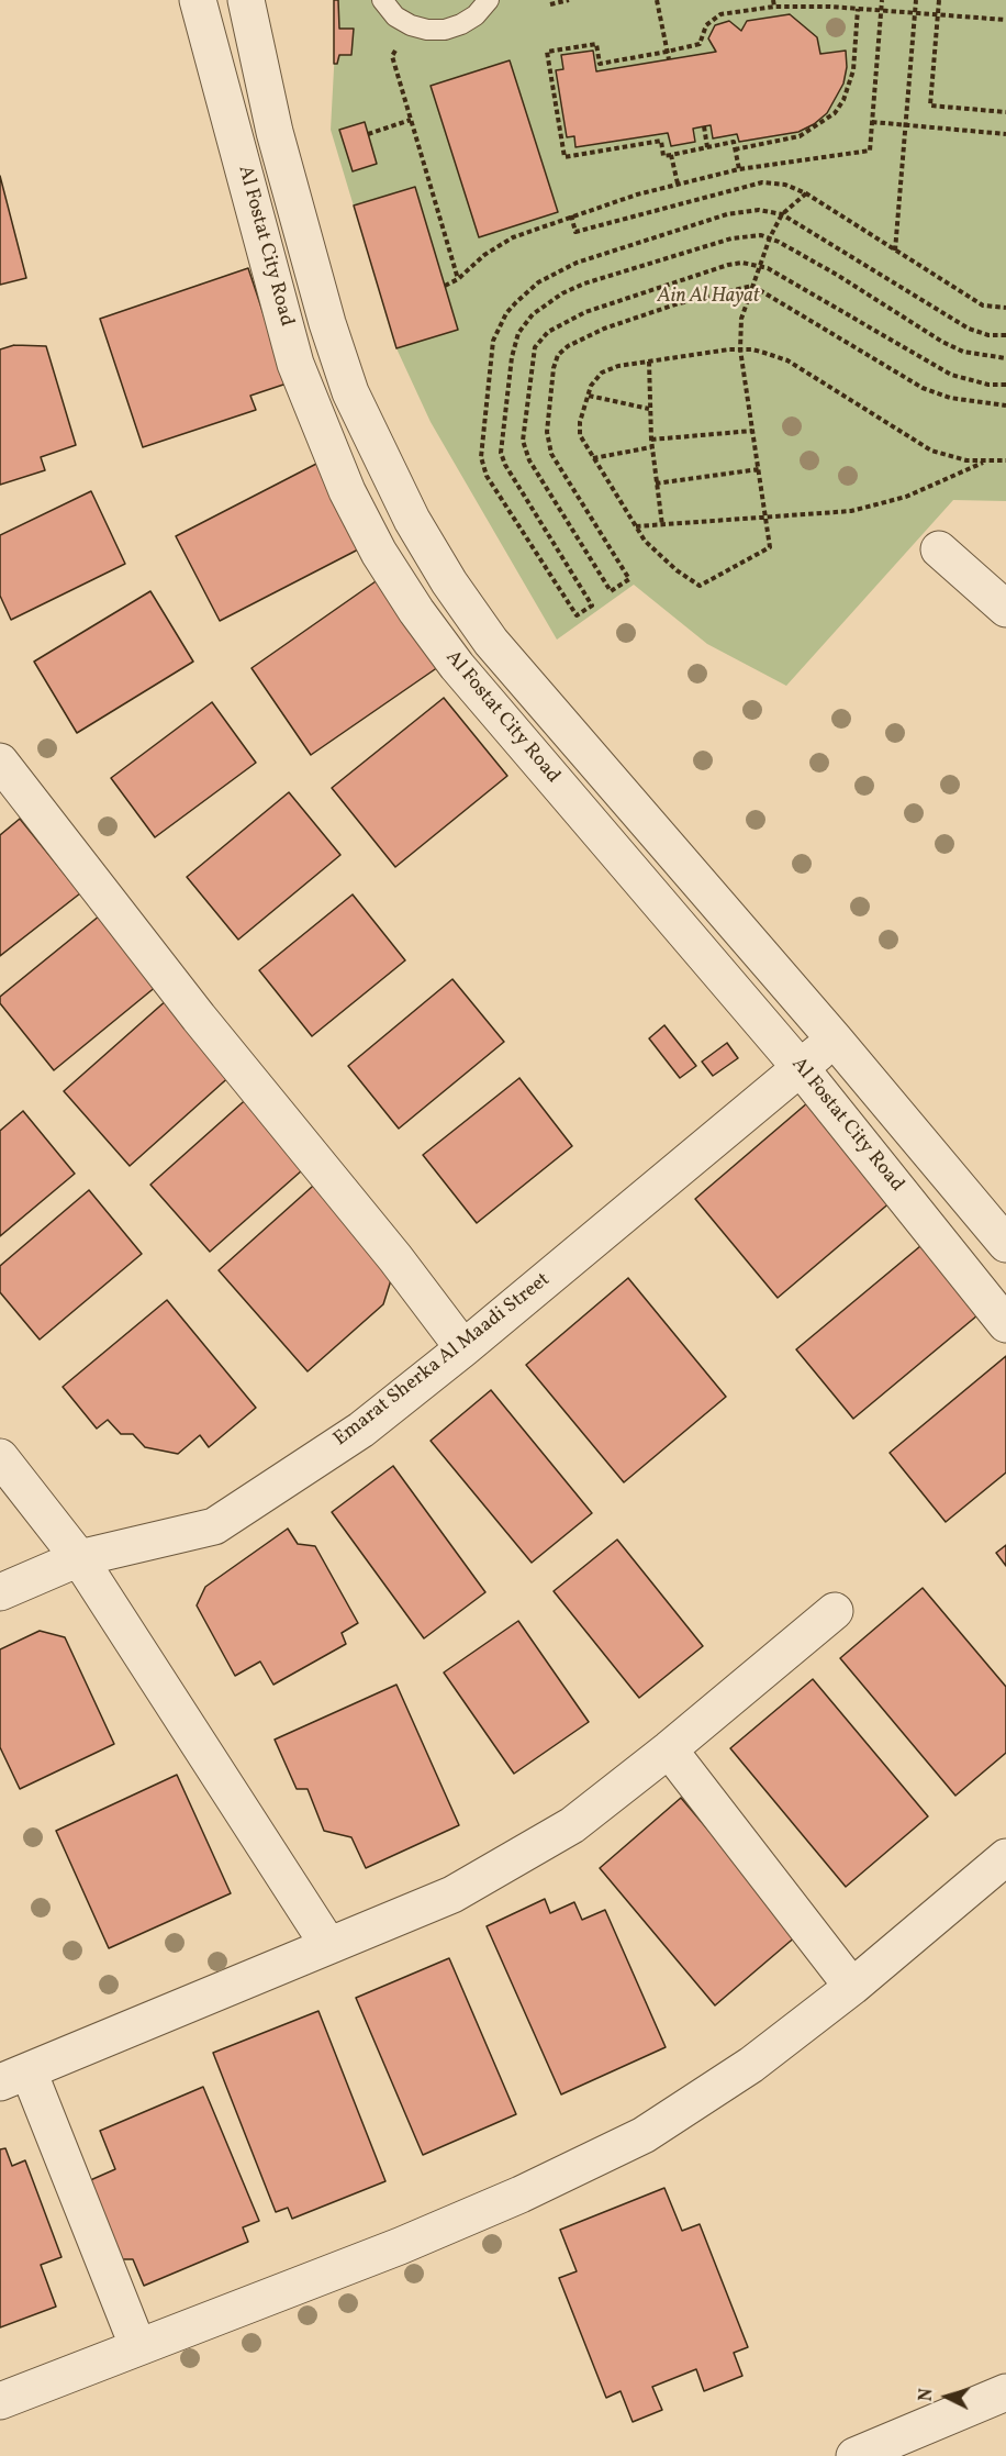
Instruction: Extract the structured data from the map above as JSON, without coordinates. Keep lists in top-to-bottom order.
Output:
{
  "streets": {
    "street": ["Al Fostat City Road", "Emarat Sherka Al Maadi Street"]
  },
  "crossings": [
    ["Al Fostat City Road", "Emarat Sherka Al Maadi Street"]
  ],
  "parks": ["Ain Al Hayat"],
  "north": "left"
}
